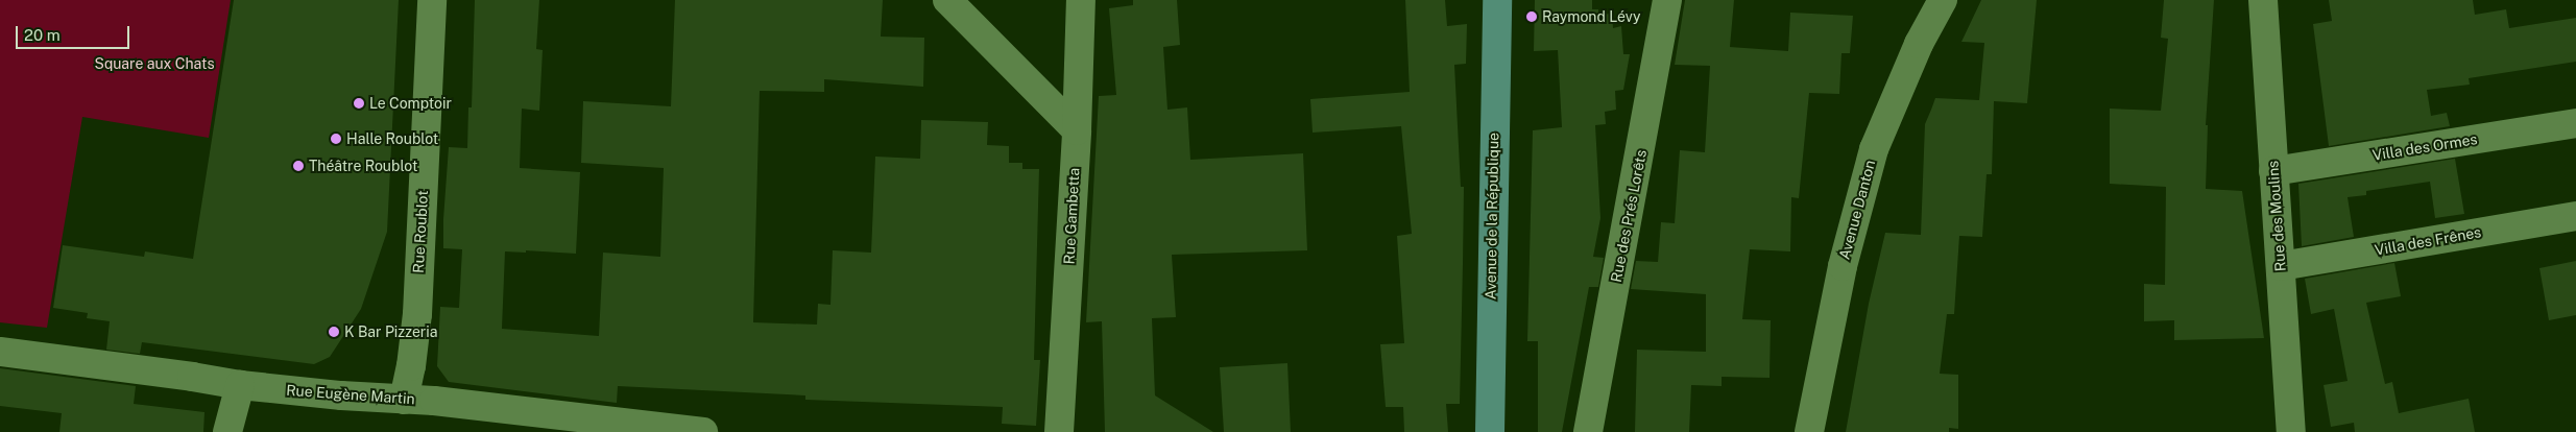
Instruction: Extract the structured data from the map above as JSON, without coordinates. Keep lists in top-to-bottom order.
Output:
{
  "streets": {
    "main road": ["Avenue de la République"],
    "street": [
      "Villa des Ormes",
      "Avenue Danton",
      "Rue Gambetta",
      "Rue des Prés Lorêts",
      "Rue des Moulins",
      "Rue Roublot",
      "Villa des Frênes",
      "Rue Eugène Martin"
    ]
  },
  "crossings": [
    ["Villa des Ormes", "Rue des Moulins"],
    ["Rue des Moulins", "Villa des Frênes"],
    ["Rue Roublot", "Rue Eugène Martin"]
  ],
  "parks": ["Square aux Chats"],
  "places": [
    "Raymond Lévy",
    "Le Comptoir",
    "Halle Roublot",
    "Théâtre Roublot",
    "K Bar Pizzeria"
  ],
  "scale_bar": "20 m"
}
